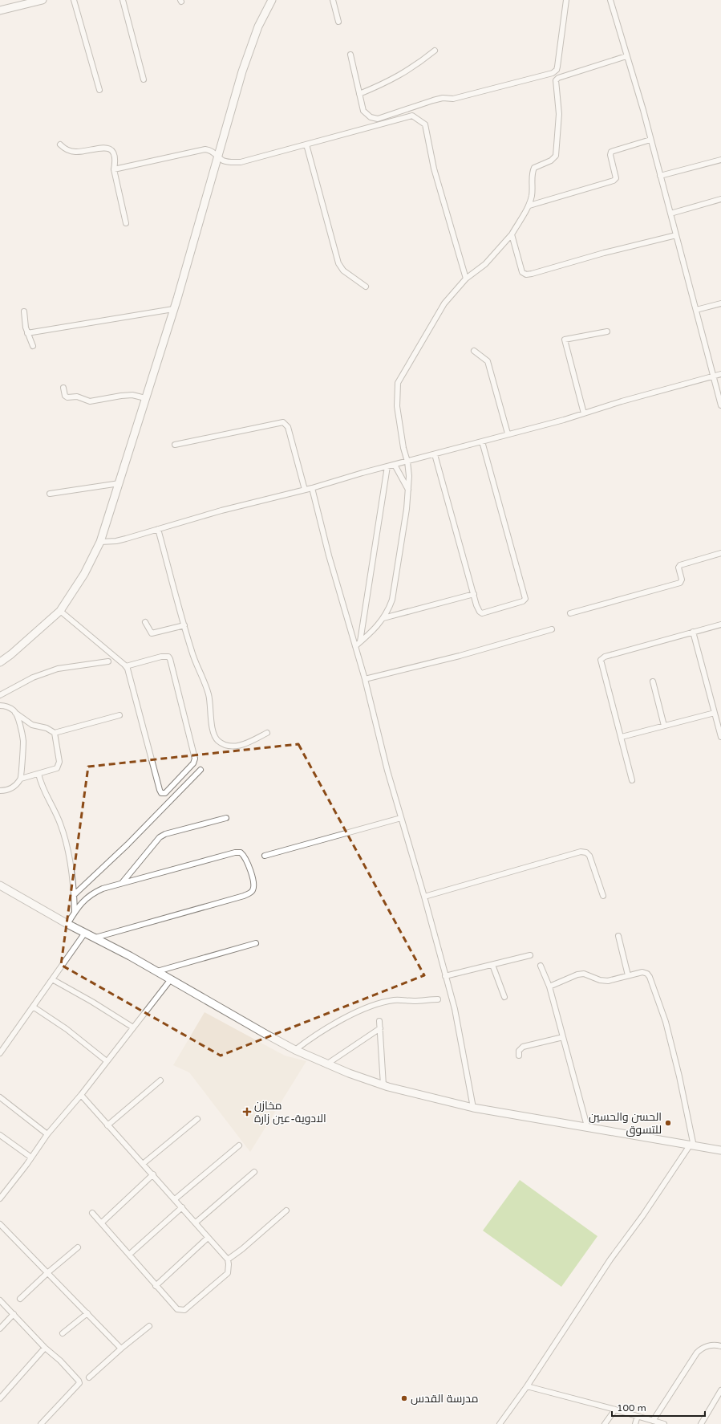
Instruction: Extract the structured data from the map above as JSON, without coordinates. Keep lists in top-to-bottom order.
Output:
{
  "places": {
    "health": ["مخازن الادوية-عين زارة"],
    "other": ["الحسن والحسين للتسوق", "مدرسة القدس"]
  },
  "scale_bar": "100 m"
}
